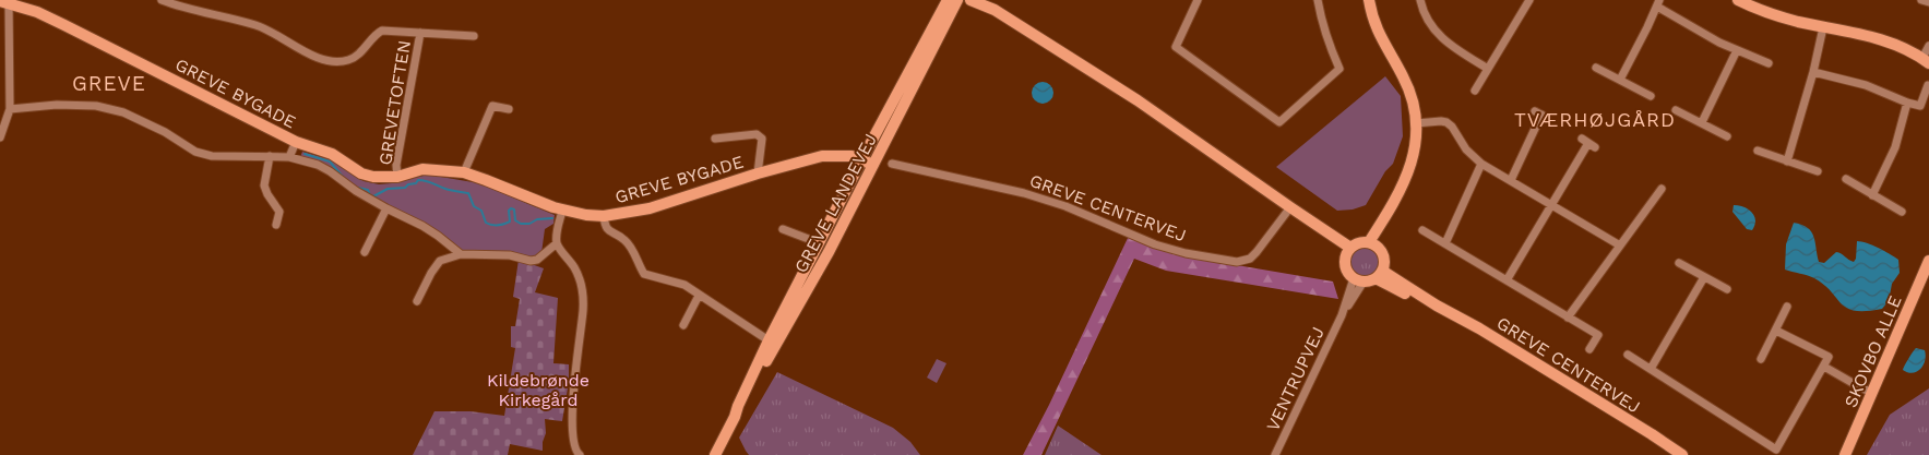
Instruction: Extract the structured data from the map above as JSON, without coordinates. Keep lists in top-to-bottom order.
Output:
{
  "streets": {
    "street": [
      "GREVE BYGADE",
      "GREVETOFTEN",
      "GREVE LANDEVEJ",
      "GREVE CENTERVEJ",
      "SKOVBO ALLE",
      "VENTRUPVEJ"
    ]
  },
  "crossings": [
    ["GREVE BYGADE", "GREVETOFTEN"],
    ["GREVE BYGADE", "GREVE LANDEVEJ"],
    ["GREVE CENTERVEJ", "VENTRUPVEJ"]
  ],
  "districts": ["GREVE", "TVÆRHØJGÅRD"],
  "parks": ["Kildebrønde Kirkegård"]
}
